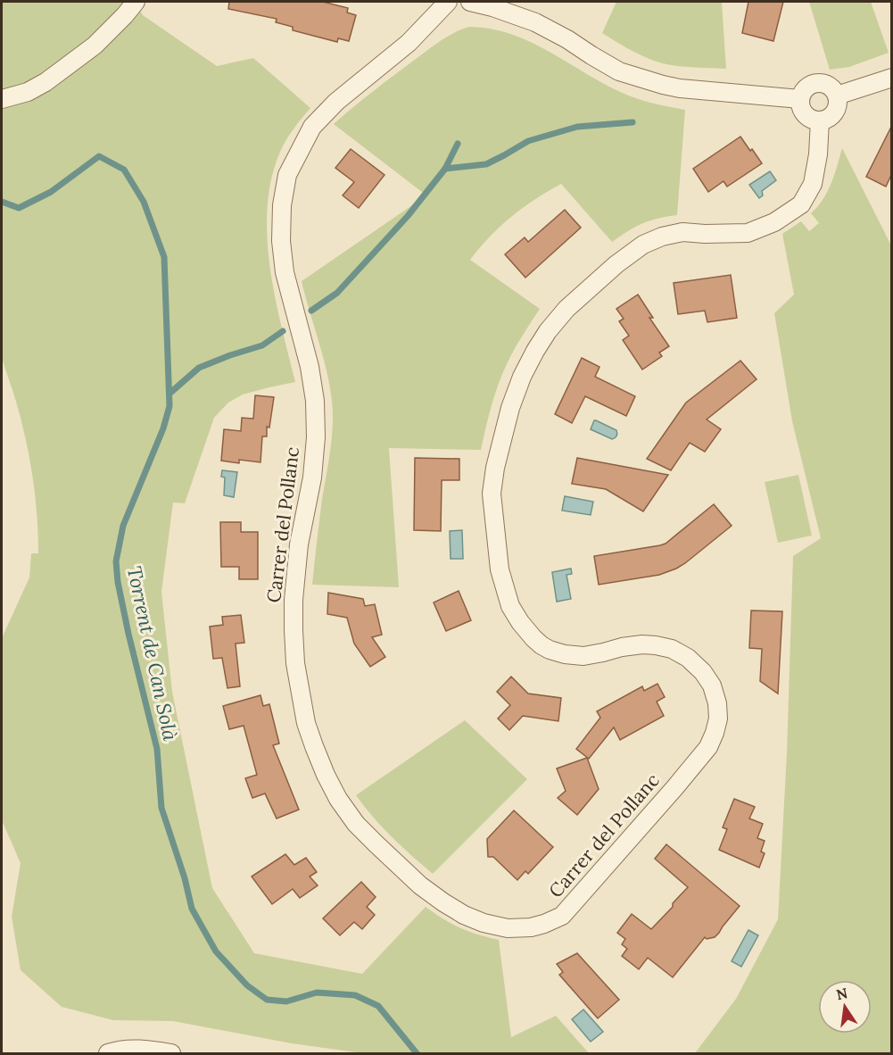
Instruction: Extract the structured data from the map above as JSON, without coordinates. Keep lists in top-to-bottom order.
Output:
{
  "streets": {
    "street": ["Carrer del Pollanc"]
  },
  "water": ["Torrent de Can Solà"],
  "north": "top"
}
